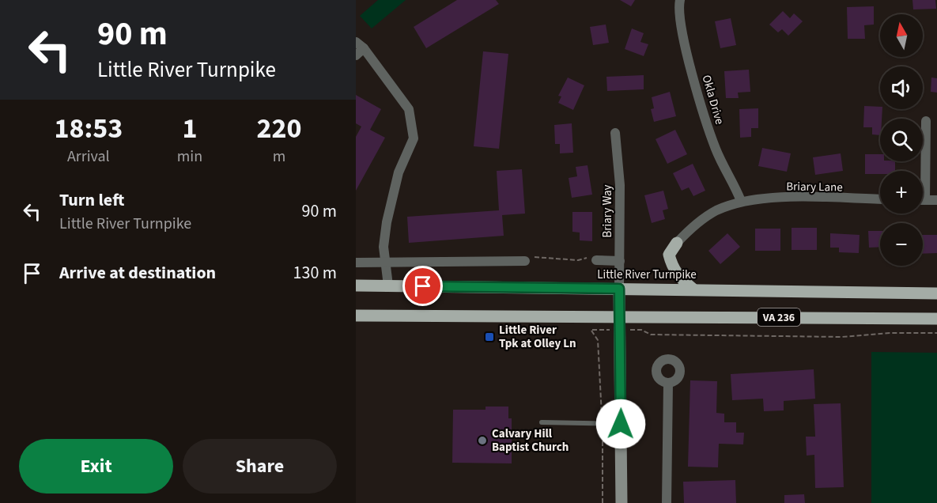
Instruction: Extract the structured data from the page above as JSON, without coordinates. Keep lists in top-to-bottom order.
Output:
{
  "streets": {
    "main road": ["Little River Turnpike", "VA 236"],
    "street": ["Okla Drive", "Briary Lane", "Briary Way"]
  },
  "crossings": [
    ["Okla Drive", "Briary Lane"],
    ["Briary Way", "Little River Turnpike"]
  ],
  "places": {
    "transit": ["Little River Tpk at Olley Ln"],
    "other": ["Calvary Hill Baptist Church"]
  },
  "north": "top",
  "page": {
    "turn": ["90 m", "Little River Turnpike"],
    "map_buttons": ["+", "−"],
    "eta": [
      "18:53",
      "Arrival",
      "1",
      "min",
      "220",
      "m"
    ],
    "list": [
      {
        "name": "Turn left",
        "note": "Little River Turnpike",
        "value": "90 m"
      },
      {
        "name": "Arrive at destination",
        "value": "130 m"
      }
    ],
    "buttons": ["Exit", "Share"]
  }
}
